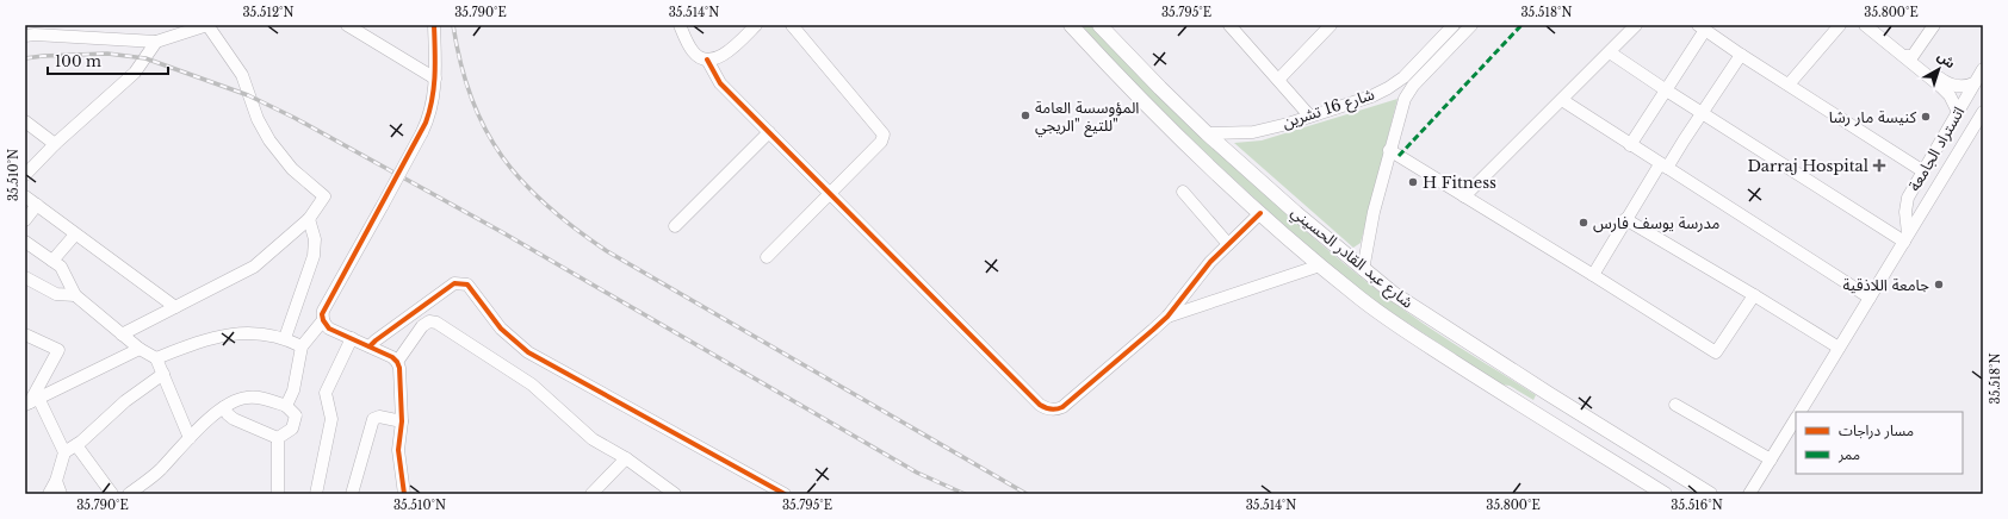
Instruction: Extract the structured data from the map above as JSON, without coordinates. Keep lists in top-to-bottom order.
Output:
{
  "streets": {
    "main road": ["شارع عبد القادر الحسيني"],
    "street": ["شارع 16 تشرين", "اتستراد الجامعة"]
  },
  "crossings": [
    ["شارع 16 تشرين", "شارع عبد القادر الحسيني"]
  ],
  "places": {
    "other": [
      "المؤوسسة العامة للتيغ \"الريجي\"",
      "كنيسة مار رشا",
      "H Fitness",
      "مدرسة يوسف فارس",
      "جامعة اللاذقية"
    ],
    "health": ["Darraj Hospital"]
  },
  "legend": ["مسار دراجات", "ممر"],
  "scale_bar": "100 m",
  "north": "top right",
  "coordinates": [
    "35.512°N",
    "35.790°E",
    "35.514°N",
    "35.795°E",
    "35.518°N",
    "35.800°E",
    "35.510°N",
    "35.516°N"
  ]
}
